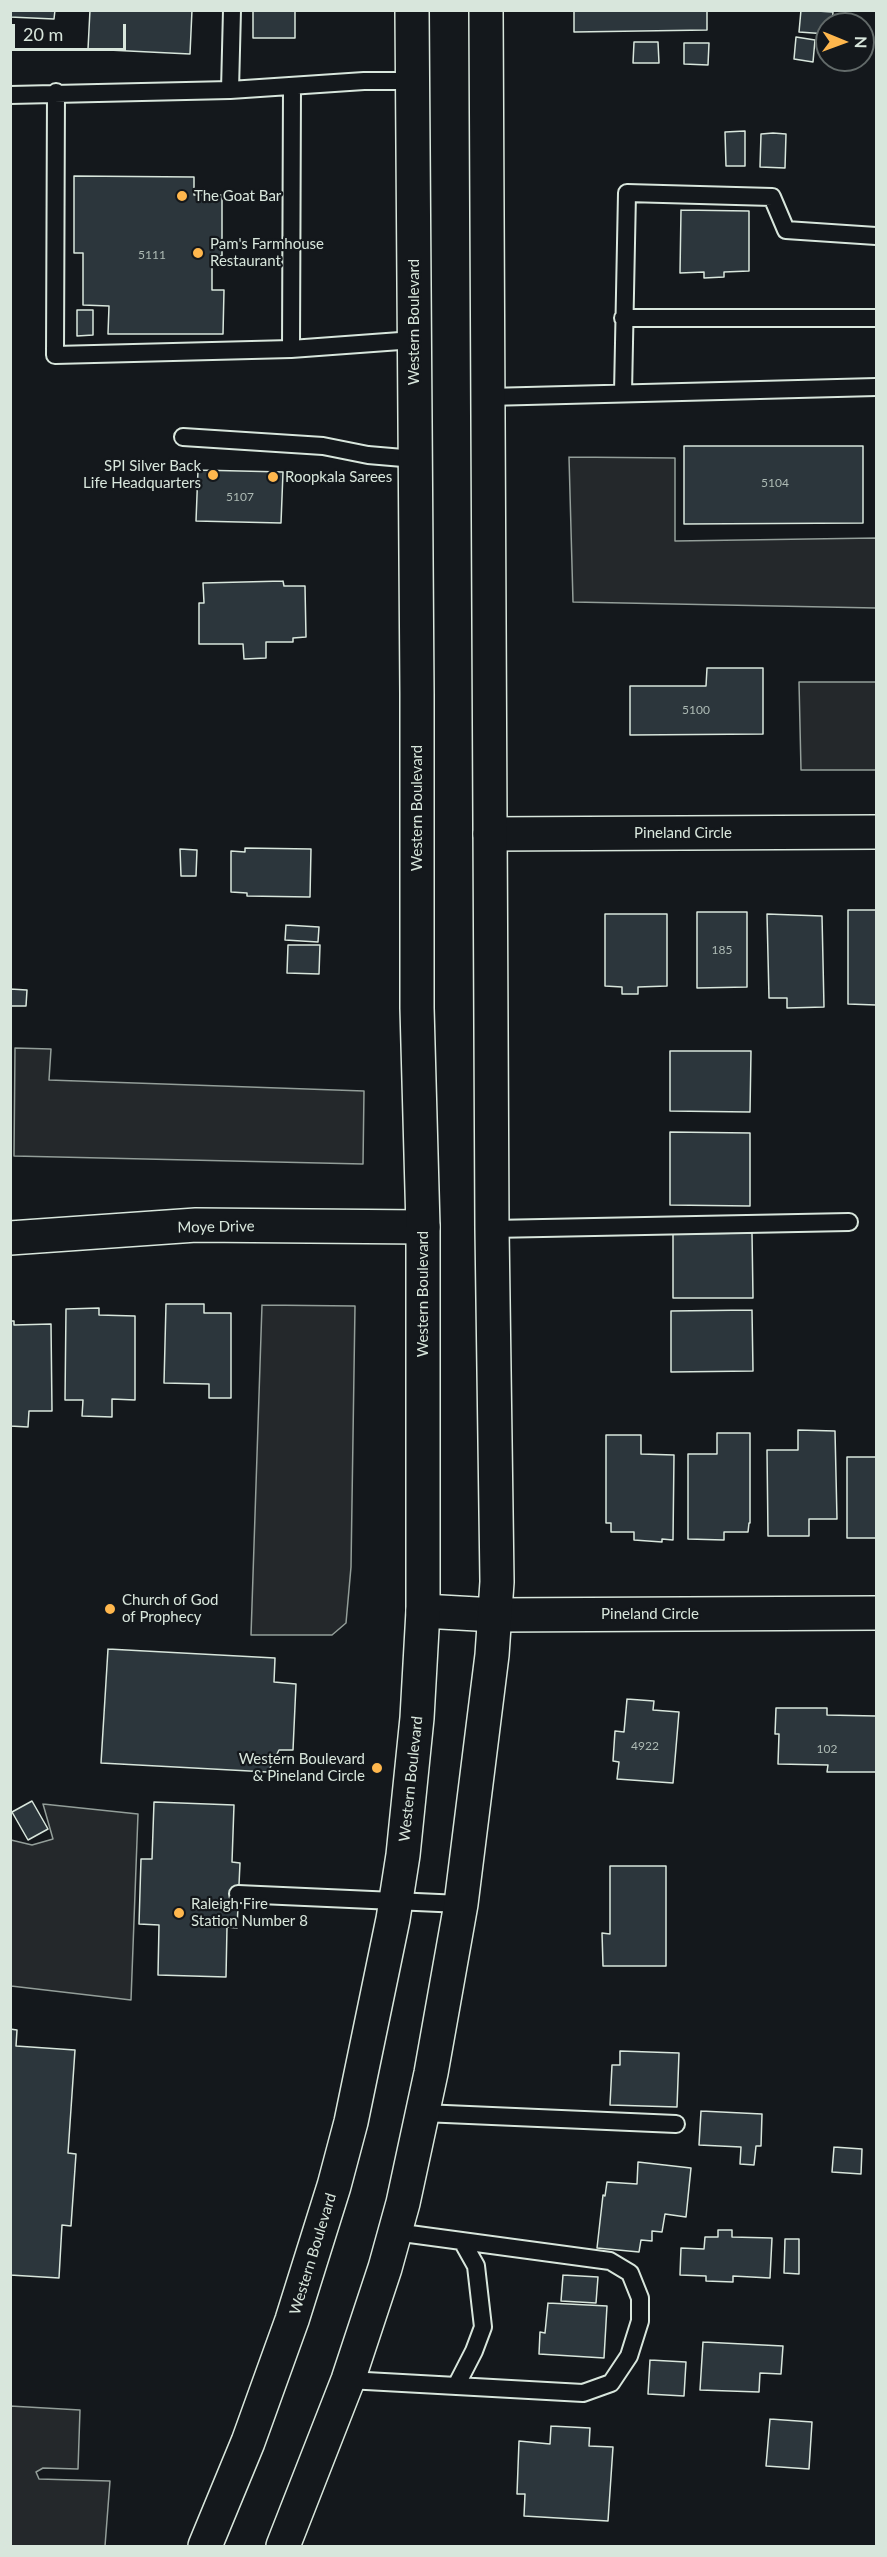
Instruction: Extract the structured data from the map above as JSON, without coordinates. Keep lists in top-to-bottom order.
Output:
{
  "streets": {
    "main road": ["Western Boulevard", "Pineland Circle", "Moye Drive"]
  },
  "crossings": [
    ["Western Boulevard", "Pineland Circle"],
    ["Western Boulevard", "Moye Drive"]
  ],
  "places": [
    "The Goat Bar",
    "Pam's Farmhouse Restaurant",
    "SPI Silver Back Life Headquarters",
    "Roopkala Sarees",
    "Church of God of Prophecy",
    "Western Boulevard & Pineland Circle",
    "Raleigh Fire Station Number 8"
  ],
  "house_numbers": [
    "5111",
    "5104",
    "5107",
    "5100",
    "185",
    "4922",
    "102"
  ],
  "scale_bar": "20 m",
  "north": "right"
}
